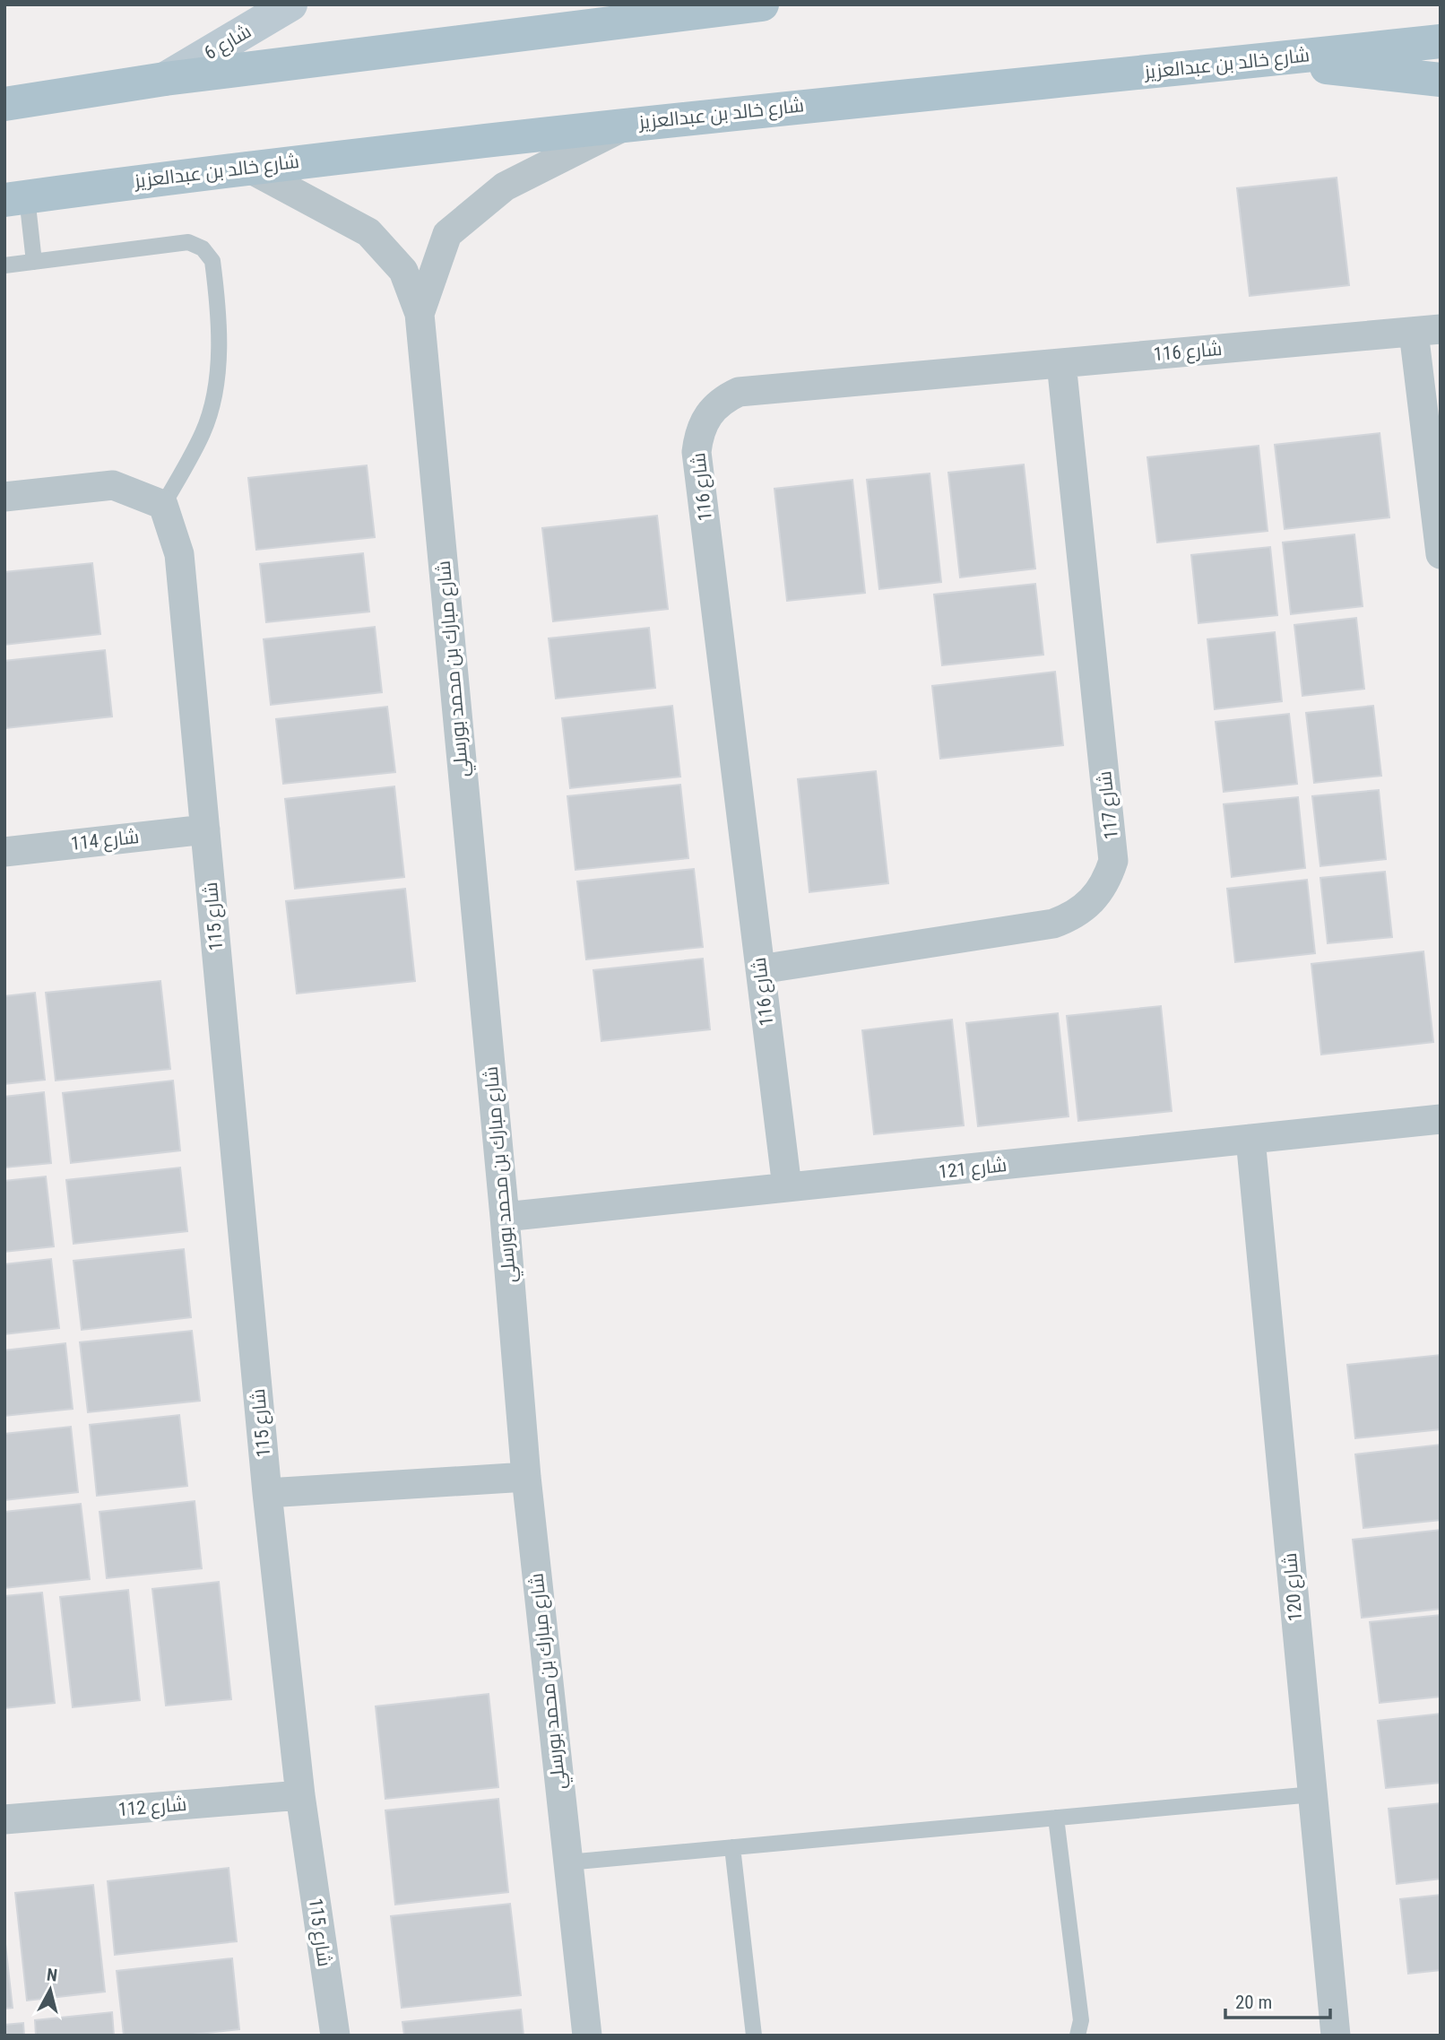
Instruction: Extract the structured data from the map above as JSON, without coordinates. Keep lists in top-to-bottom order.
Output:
{
  "streets": {
    "main road": ["شارع خالد بن عبدالعزيز"],
    "street": [
      "شارع 6",
      "شارع 116",
      "شارع مبارك بن محمد بورسلي",
      "شارع 117",
      "شارع 114",
      "شارع 115",
      "شارع 121",
      "شارع 120",
      "شارع 112"
    ]
  },
  "crossings": [
    ["شارع خالد بن عبدالعزيز", "شارع مبارك بن محمد بورسلي"],
    ["شارع 116", "شارع 117"],
    ["شارع 116", "شارع 121"],
    ["شارع مبارك بن محمد بورسلي", "شارع 121"],
    ["شارع 114", "شارع 115"],
    ["شارع 115", "شارع 112"],
    ["شارع 121", "شارع 120"]
  ],
  "scale_bar": "20 m",
  "north": "top"
}
